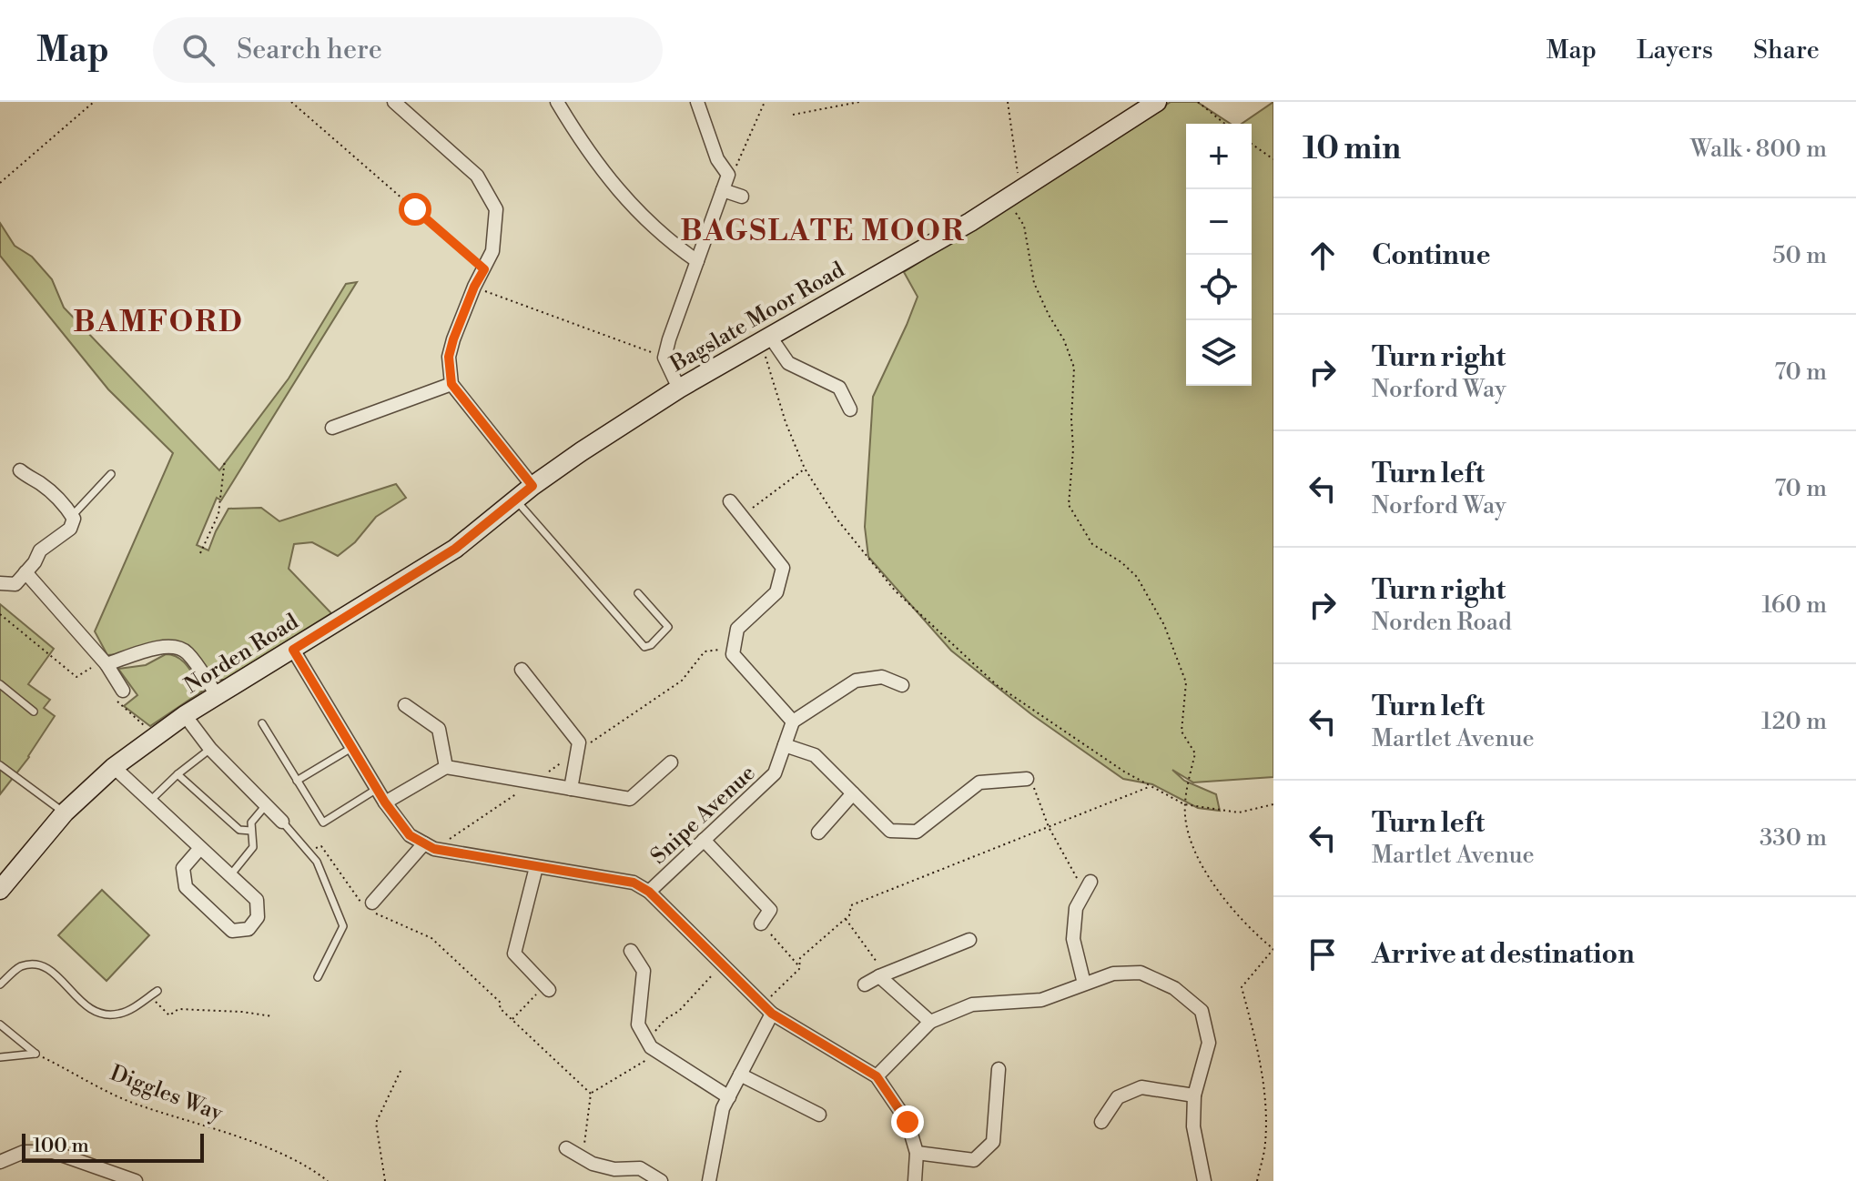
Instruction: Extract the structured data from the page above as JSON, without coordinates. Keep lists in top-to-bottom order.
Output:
{
  "streets": {
    "street": ["Bagslate Moor Road", "Norden Road", "Snipe Avenue"],
    "path": ["Diggles Way"]
  },
  "crossings": [
    ["Bagslate Moor Road", "Norden Road"]
  ],
  "districts": ["BAGSLATE MOOR", "BAMFORD"],
  "scale_bar": "100 m",
  "page": {
    "header": "Map",
    "search": "Search here",
    "nav": ["Map", "Layers", "Share"],
    "heading": ["10 min", "Walk · 800 m"],
    "map_buttons": ["+", "−"],
    "list": [
      ["Continue", "50 m"],
      ["Turn right", "Norford Way", "70 m"],
      ["Turn left", "Norford Way", "70 m"],
      ["Turn right", "Norden Road", "160 m"],
      ["Turn left", "Martlet Avenue", "120 m"],
      ["Turn left", "Martlet Avenue", "330 m"],
      "Arrive at destination"
    ],
    "scale": "100 m"
  }
}
